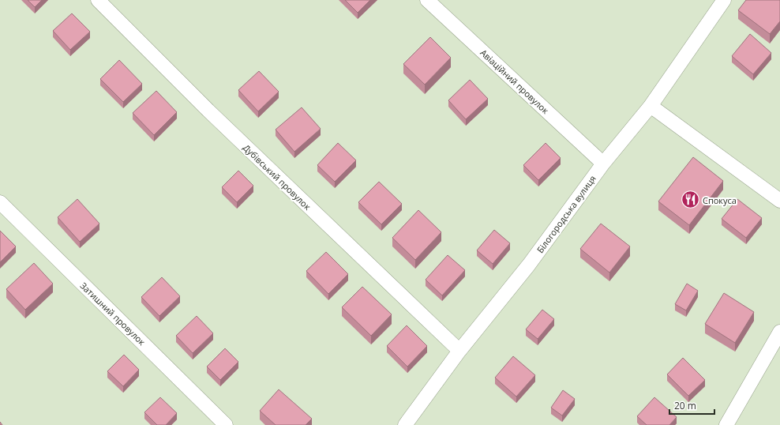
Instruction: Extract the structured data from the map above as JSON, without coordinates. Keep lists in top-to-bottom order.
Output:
{
  "streets": {
    "street": [
      "Авіаційний провулок",
      "Дубівський провулок",
      "Білогородська вулиця",
      "Затишний провулок"
    ]
  },
  "crossings": [
    ["Авіаційний провулок", "Білогородська вулиця"],
    ["Дубівський провулок", "Білогородська вулиця"]
  ],
  "places": {
    "restaurant": ["Спокуса"]
  },
  "scale_bar": "20 m"
}
